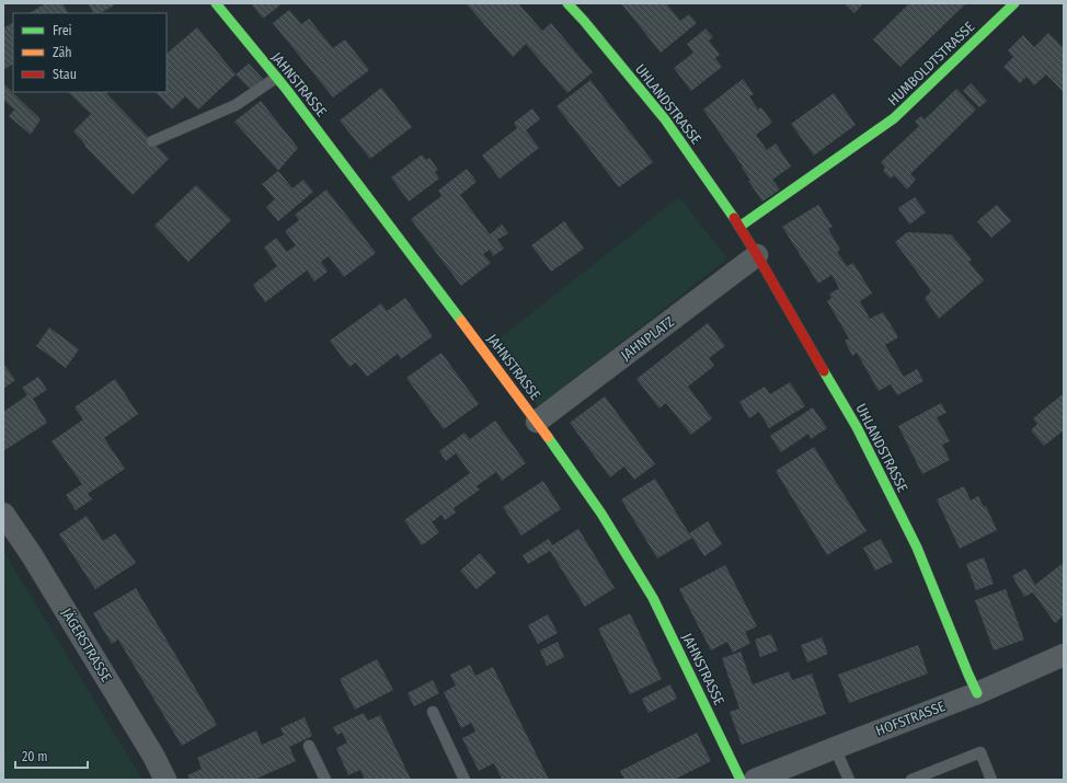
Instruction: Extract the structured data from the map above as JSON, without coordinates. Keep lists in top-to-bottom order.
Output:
{
  "streets": {
    "street": [
      "HUMBOLDTSTRASSE",
      "JAHNSTRASSE",
      "UHLANDSTRASSE",
      "JAHNPLATZ",
      "JÄGERSTRASSE",
      "HOFSTRASSE"
    ]
  },
  "crossings": [
    ["HUMBOLDTSTRASSE", "UHLANDSTRASSE"],
    ["JAHNSTRASSE", "JAHNPLATZ"],
    ["UHLANDSTRASSE", "JAHNPLATZ"],
    ["UHLANDSTRASSE", "HOFSTRASSE"]
  ],
  "legend": ["Frei", "Zäh", "Stau"],
  "scale_bar": "20 m"
}
